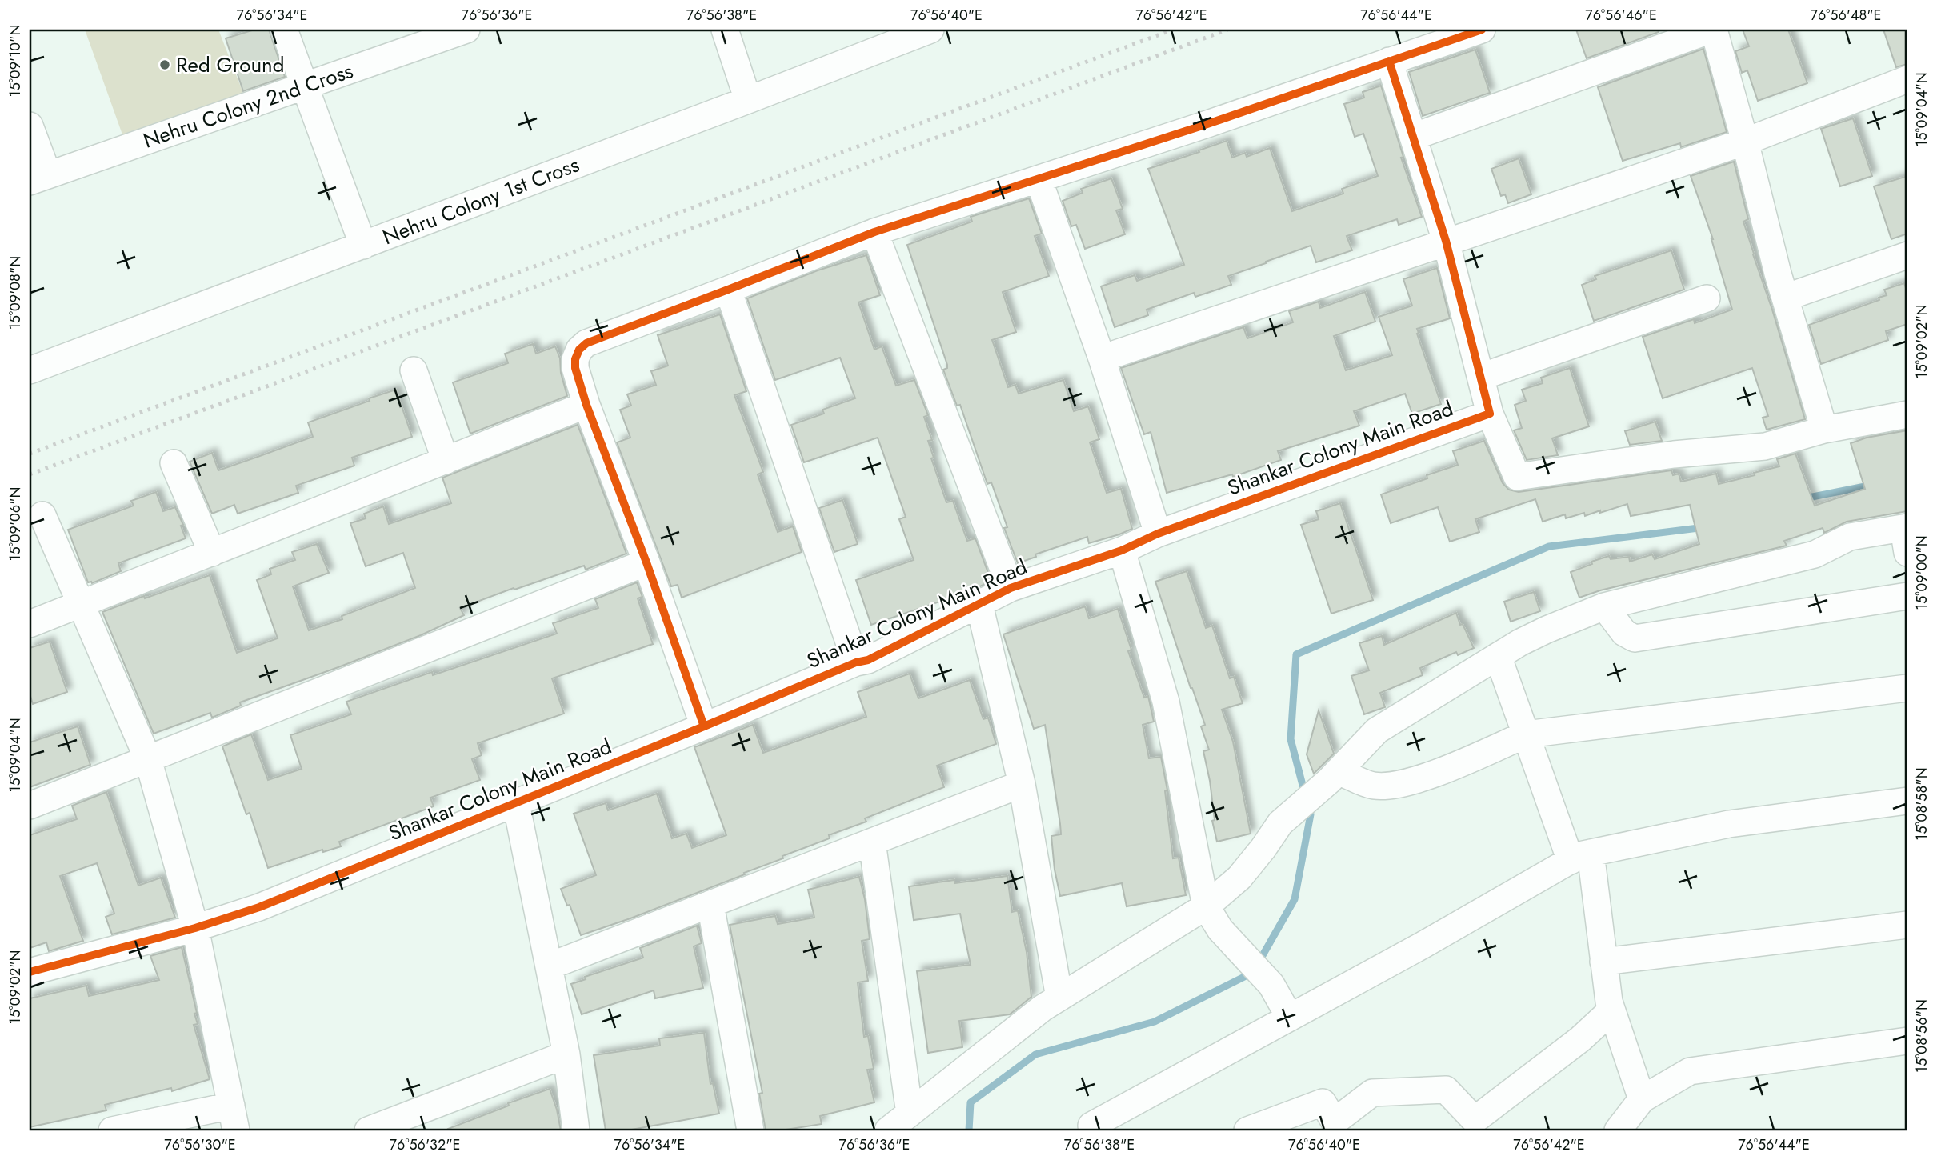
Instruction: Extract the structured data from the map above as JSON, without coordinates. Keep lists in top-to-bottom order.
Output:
{
  "streets": {
    "street": ["Nehru Colony 2nd Cross", "Nehru Colony 1st Cross", "Shankar Colony Main Road"]
  },
  "places": ["Red Ground"],
  "coordinates": [
    "76°56'34\"E",
    "76°56'36\"E",
    "76°56'38\"E",
    "76°56'40\"E",
    "76°56'42\"E",
    "76°56'44\"E",
    "76°56'46\"E",
    "76°56'48\"E",
    "15°09'10\"N",
    "15°09'04\"N",
    "15°09'08\"N",
    "15°09'02\"N",
    "15°09'06\"N",
    "15°09'00\"N",
    "15°08'58\"N",
    "15°08'56\"N",
    "76°56'30\"E",
    "76°56'32\"E"
  ]
}
